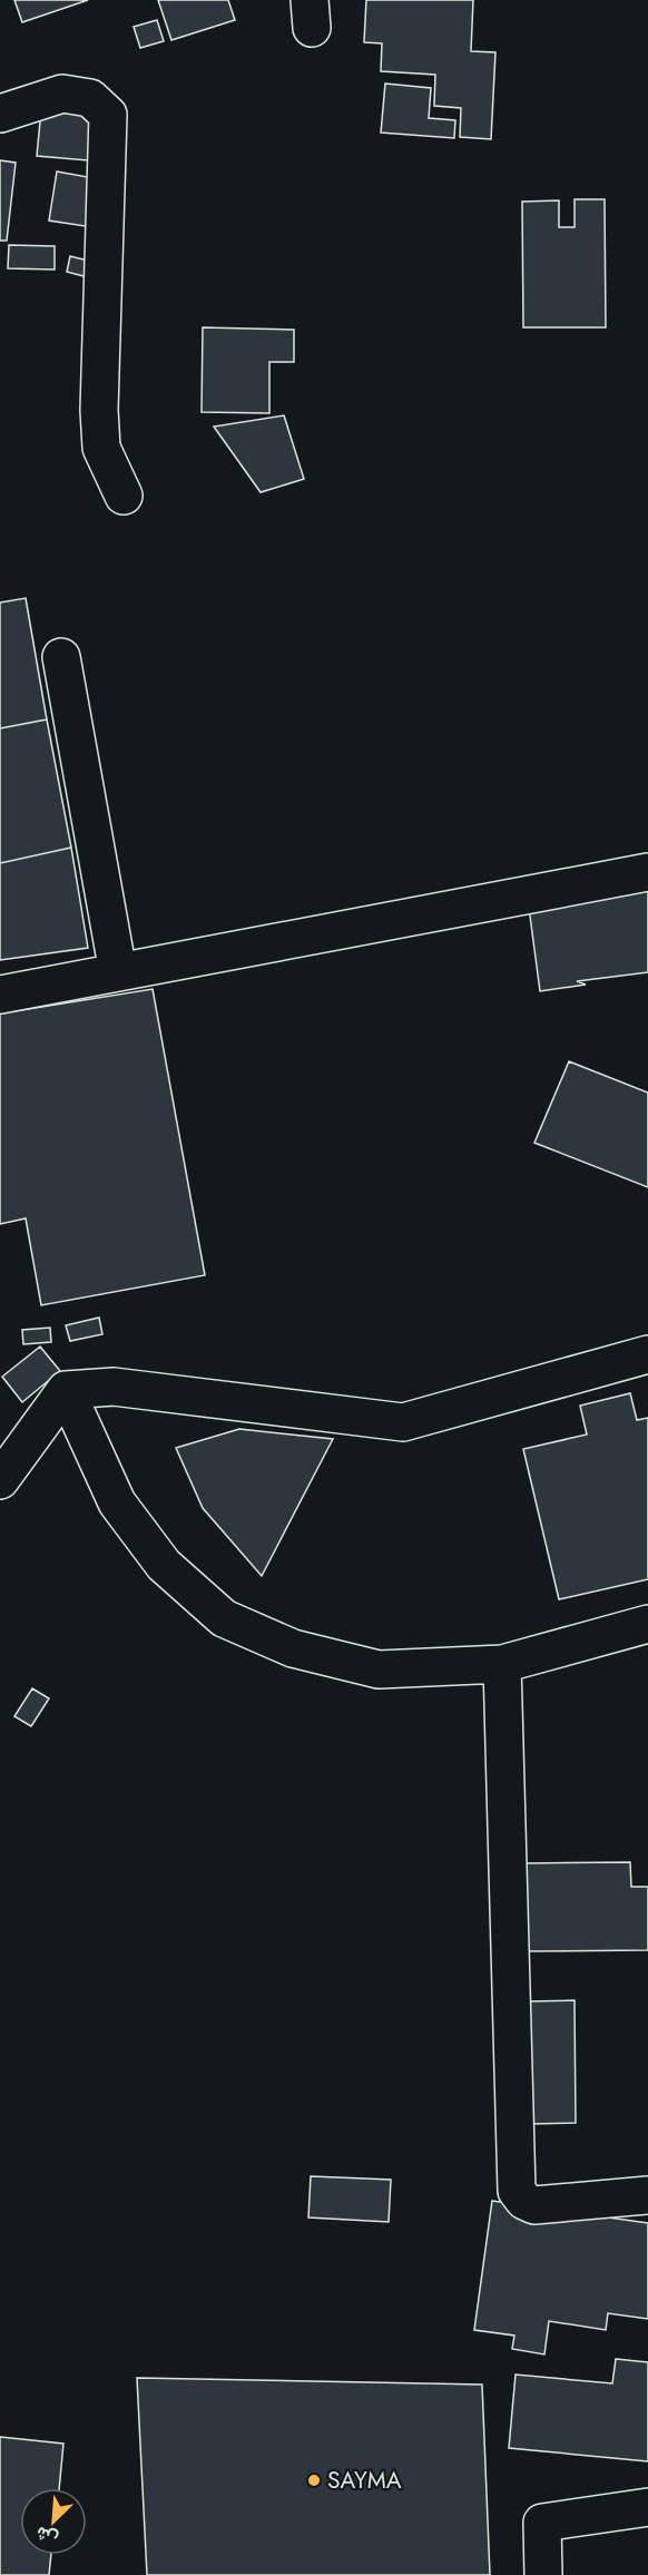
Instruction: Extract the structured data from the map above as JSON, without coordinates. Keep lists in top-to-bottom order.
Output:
{
  "places": ["SAYMA"],
  "north": "bottom left"
}
